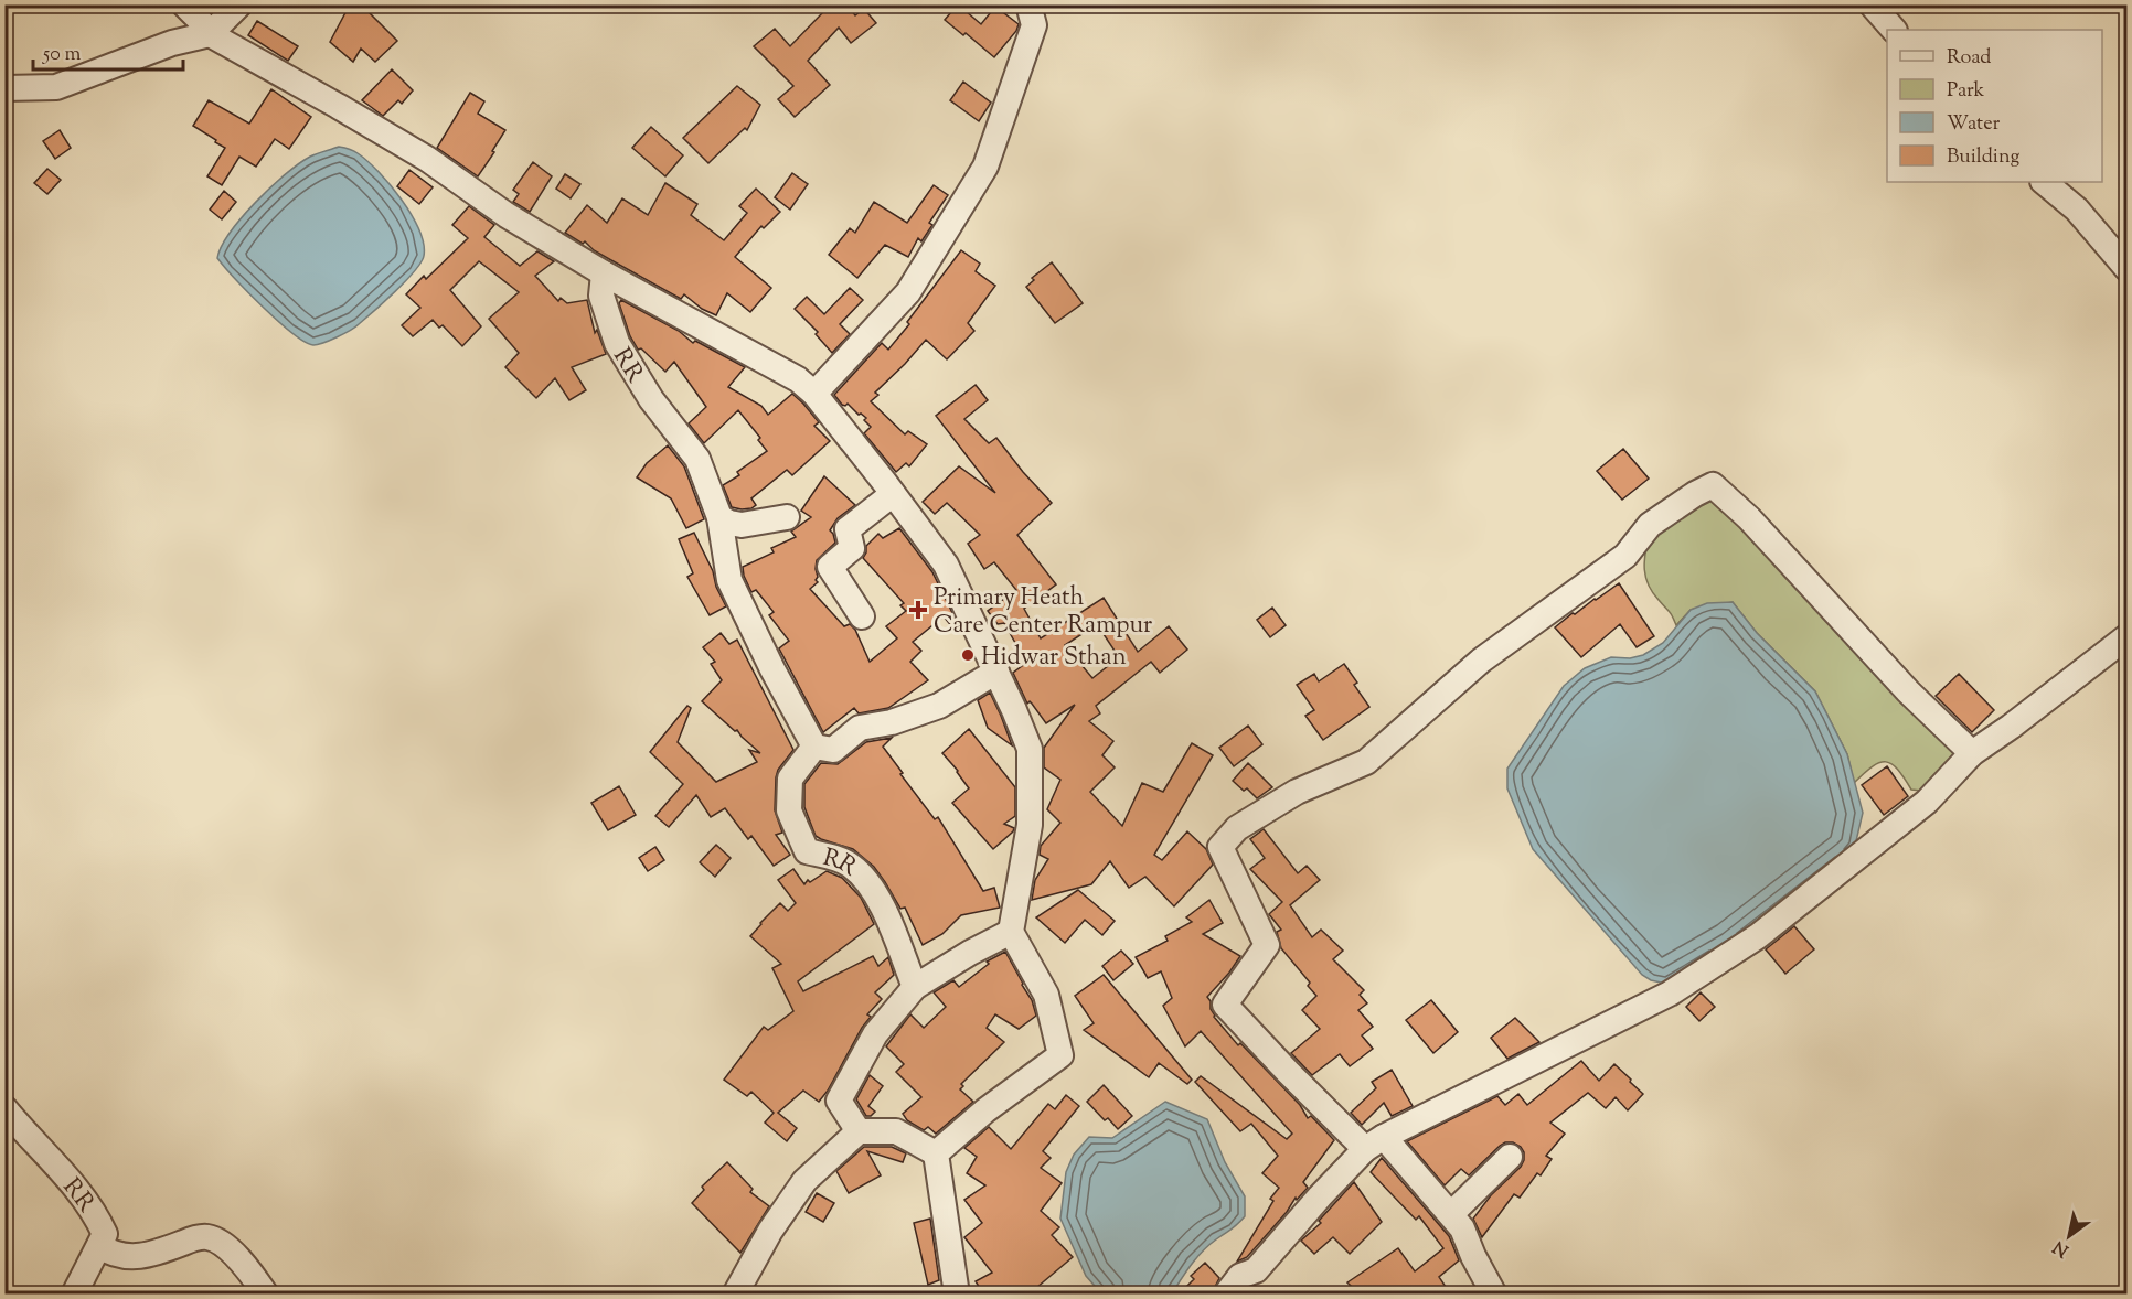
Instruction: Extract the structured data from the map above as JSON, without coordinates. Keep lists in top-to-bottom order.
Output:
{
  "streets": {
    "street": ["RR"]
  },
  "places": {
    "health": ["Primary Heath Care Center Rampur"],
    "other": ["Hidwar Sthan"]
  },
  "legend": [
    "Road",
    "Park",
    "Water",
    "Building"
  ],
  "scale_bar": "50 m",
  "north": "bottom left"
}
